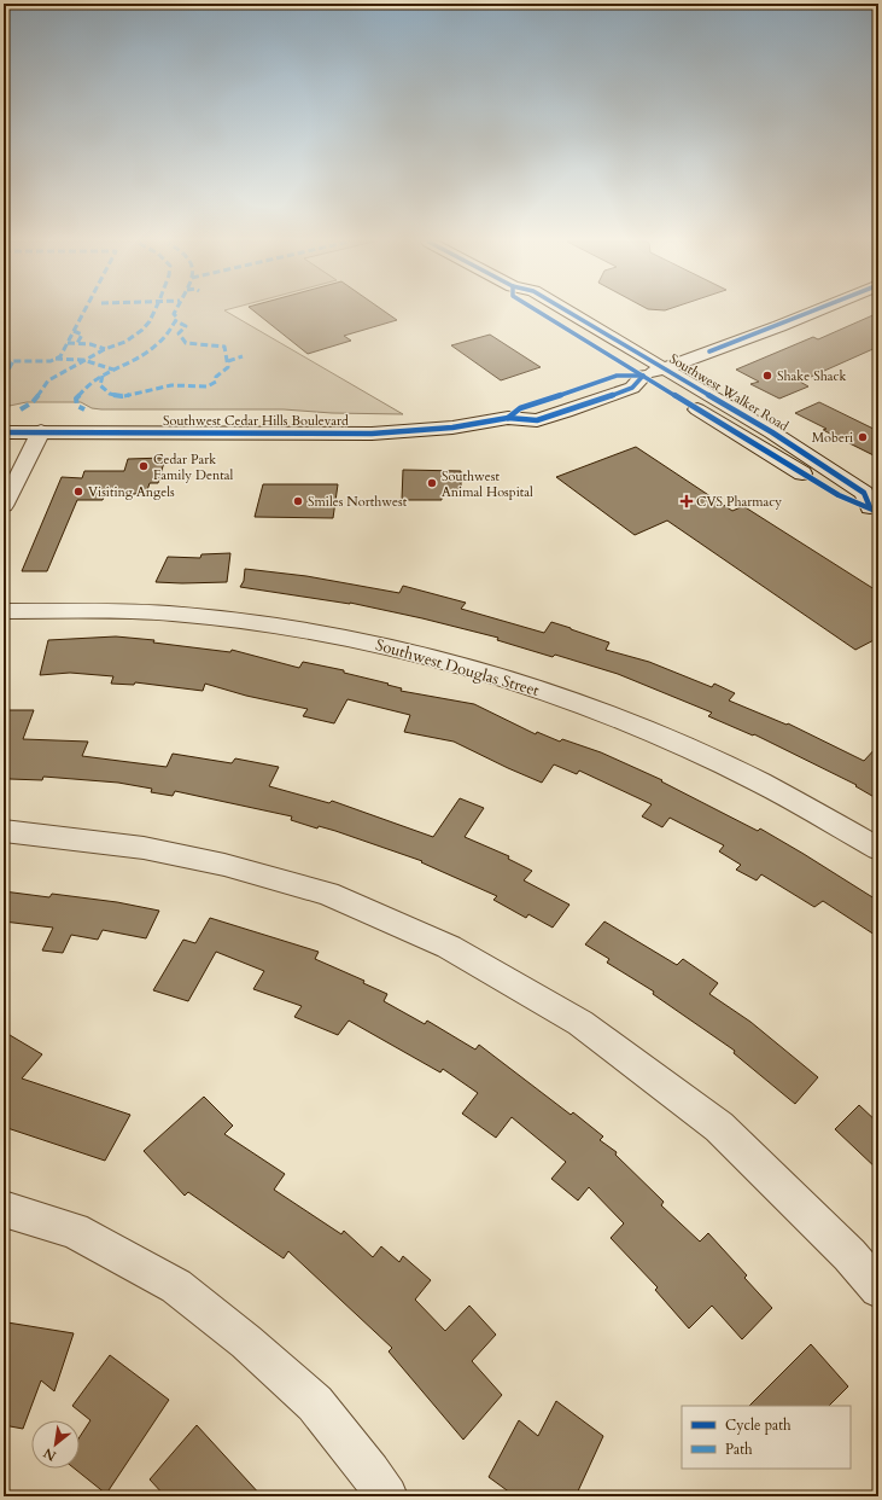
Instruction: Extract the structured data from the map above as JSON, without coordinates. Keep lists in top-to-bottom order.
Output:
{
  "streets": {
    "main road": ["Southwest Walker Road", "Southwest Cedar Hills Boulevard"],
    "street": ["Southwest Douglas Street"]
  },
  "crossings": [
    ["Southwest Walker Road", "Southwest Cedar Hills Boulevard"]
  ],
  "places": {
    "other": [
      "Shake Shack",
      "Moberi",
      "Cedar Park Family Dental",
      "Southwest Animal Hospital",
      "Visiting Angels",
      "Smiles Northwest"
    ],
    "health": ["CVS Pharmacy"]
  },
  "legend": ["Cycle path", "Path"],
  "north": "bottom left"
}
